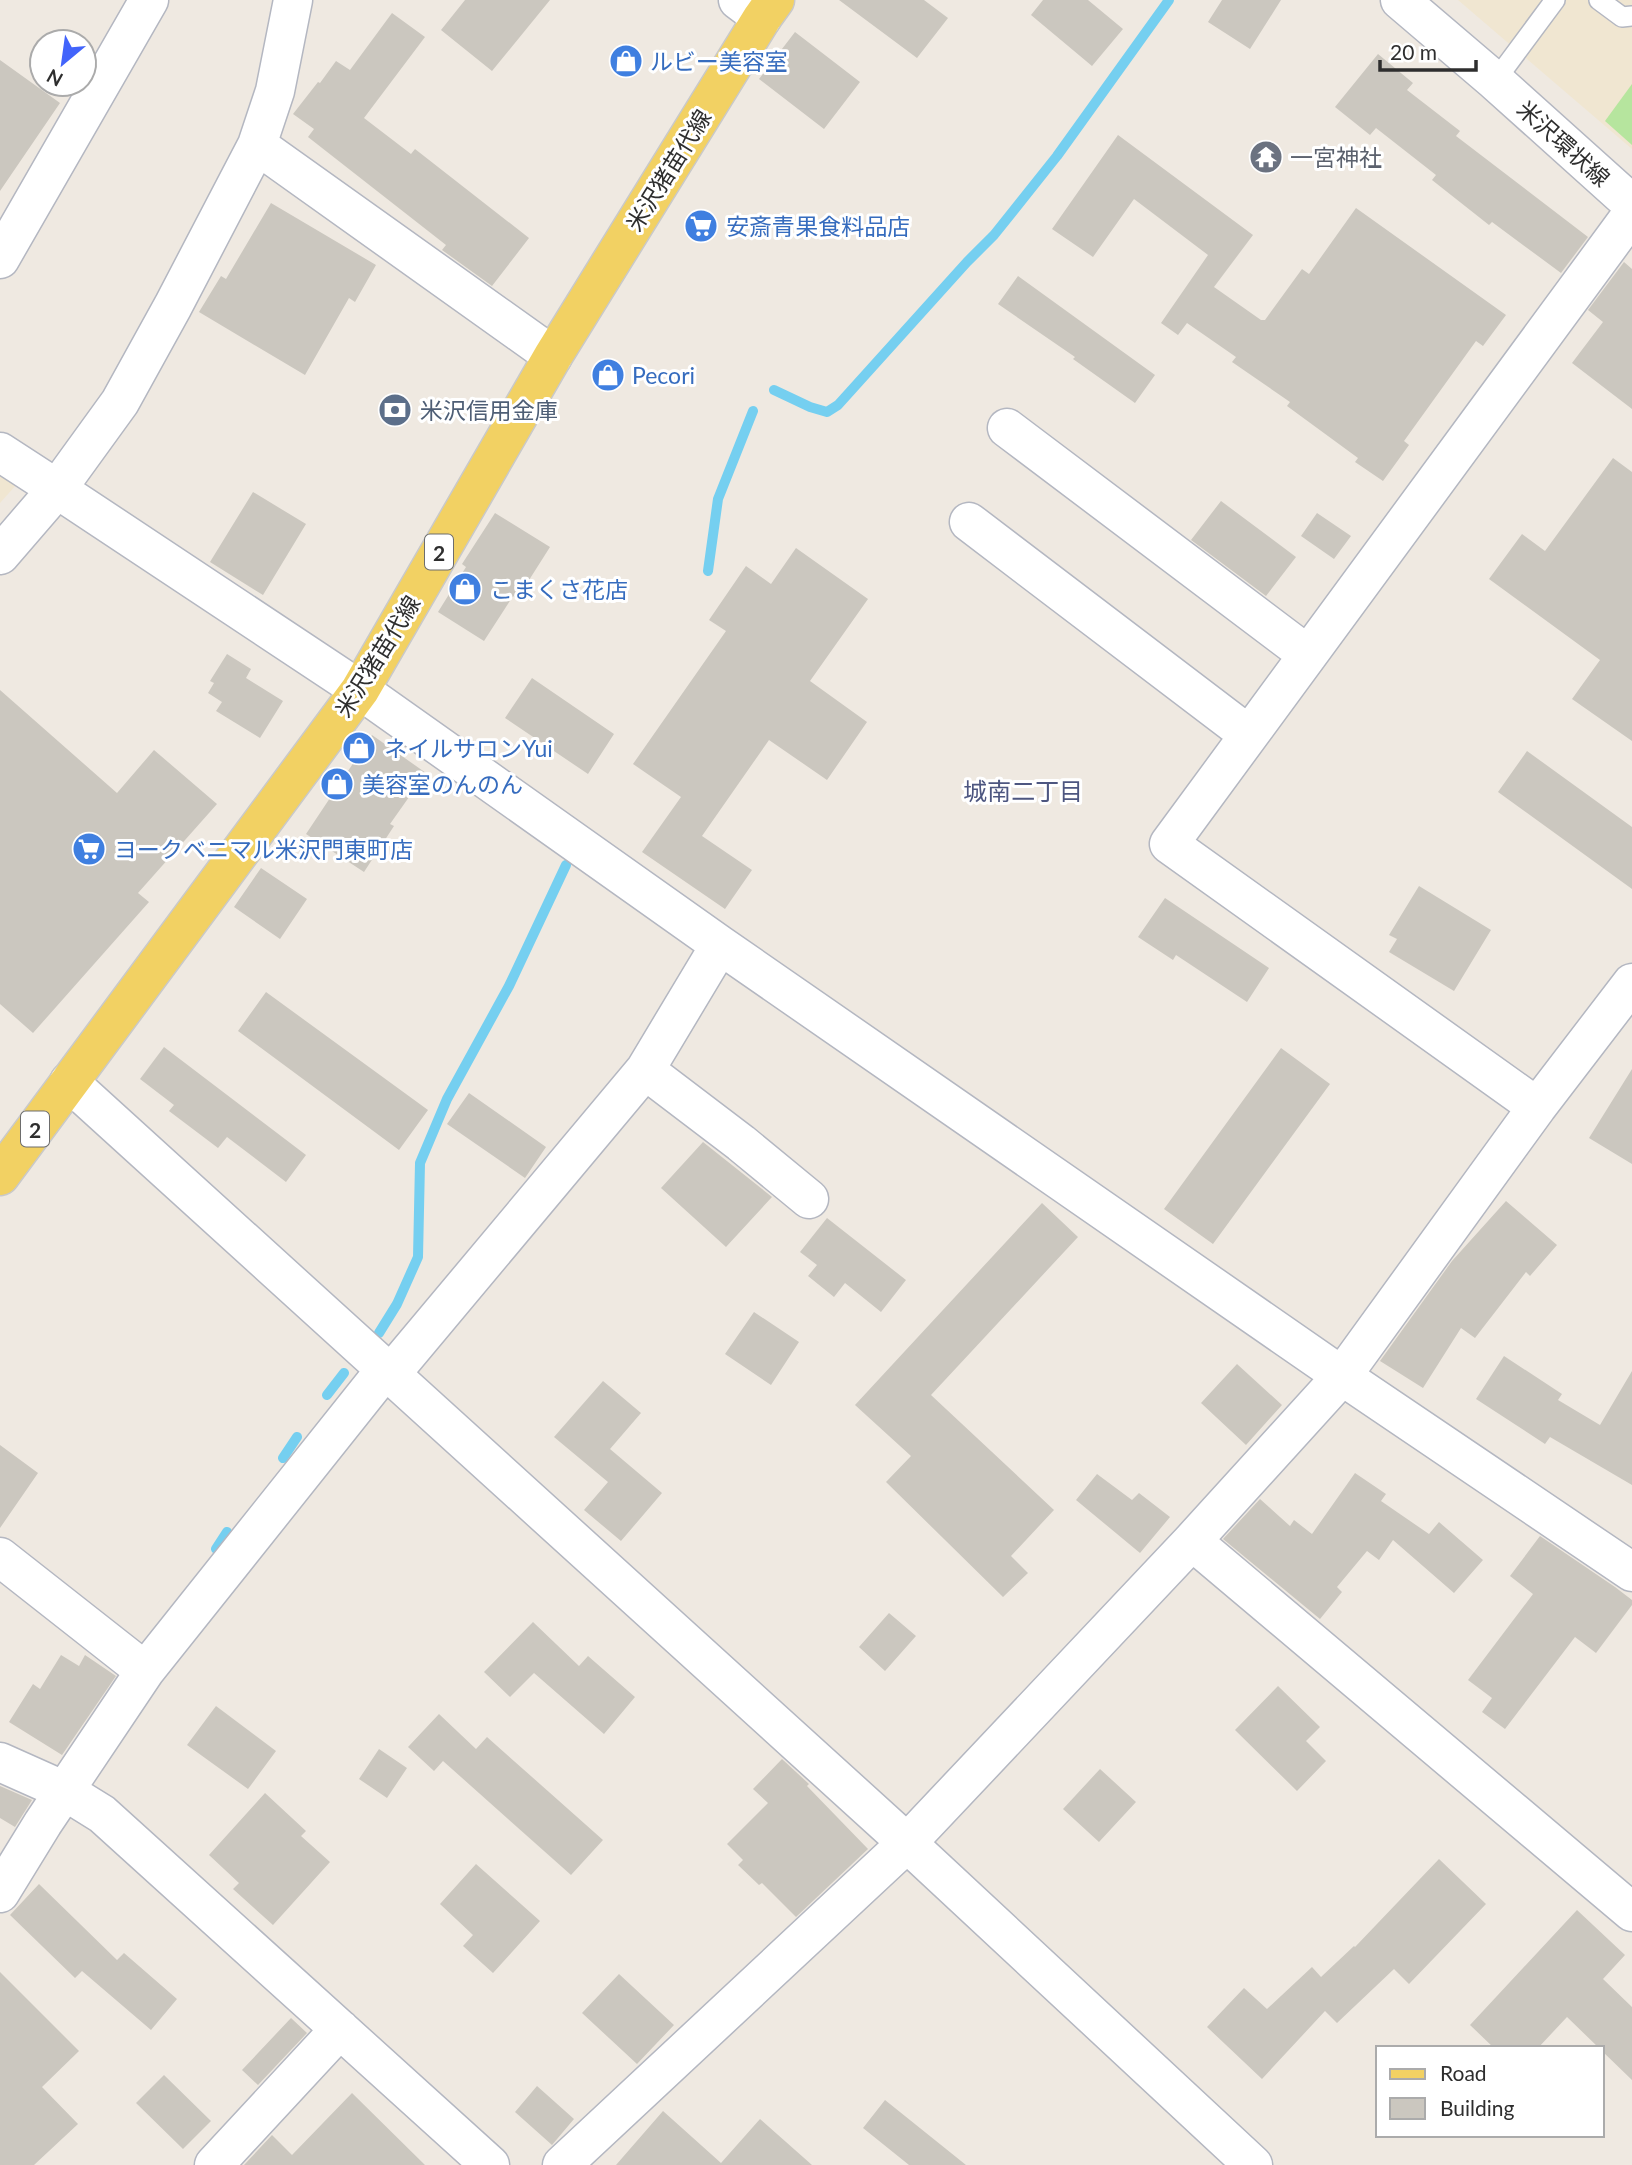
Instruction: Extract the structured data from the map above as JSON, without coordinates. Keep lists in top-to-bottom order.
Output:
{
  "streets": {
    "main road": ["米沢猪苗代線", "2"],
    "street": ["米沢環状線"]
  },
  "districts": ["城南二丁目"],
  "places": {
    "shop": [
      "ルビー美容室",
      "Pecori",
      "こまくさ花店",
      "ネイルサロンYui",
      "美容室のんのん"
    ],
    "temple": ["一宮神社"],
    "supermarket": ["安斎青果食料品店", "ヨークベニマル米沢門東町店"],
    "bank": ["米沢信用金庫"]
  },
  "legend": ["Road", "Building"],
  "scale_bar": "20 m",
  "north": "bottom left"
}
